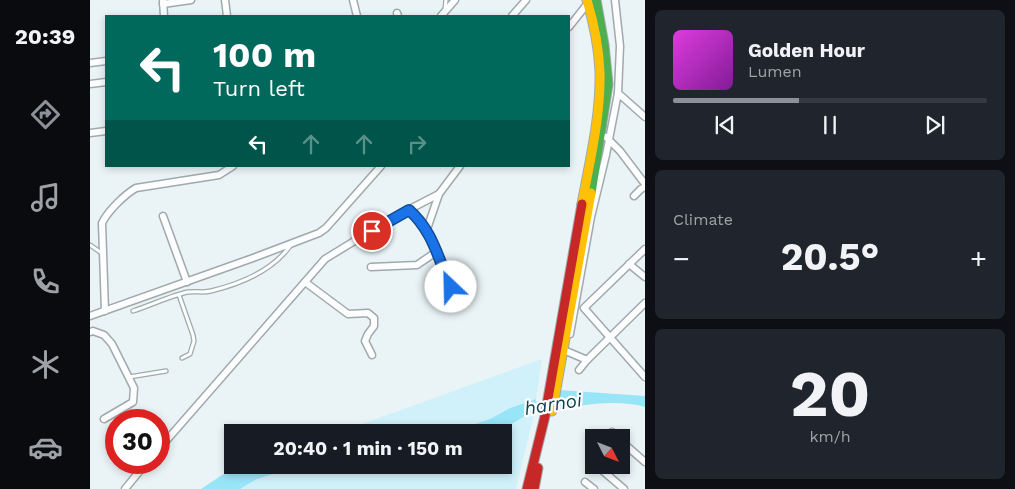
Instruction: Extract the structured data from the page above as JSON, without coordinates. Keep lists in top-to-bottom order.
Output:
{
  "water": ["harnoi"],
  "north": "bottom right",
  "page": {
    "tabs": "20:39",
    "turn": ["100 m", "Turn left"],
    "song": ["Golden Hour", "Lumen"],
    "tile": [
      "Climate",
      ["20", "km/h"]
    ],
    "heat": ["−", "20.5°", "+"],
    "limit": "30",
    "trip": "20:40 · 1 min · 150 m"
  }
}
